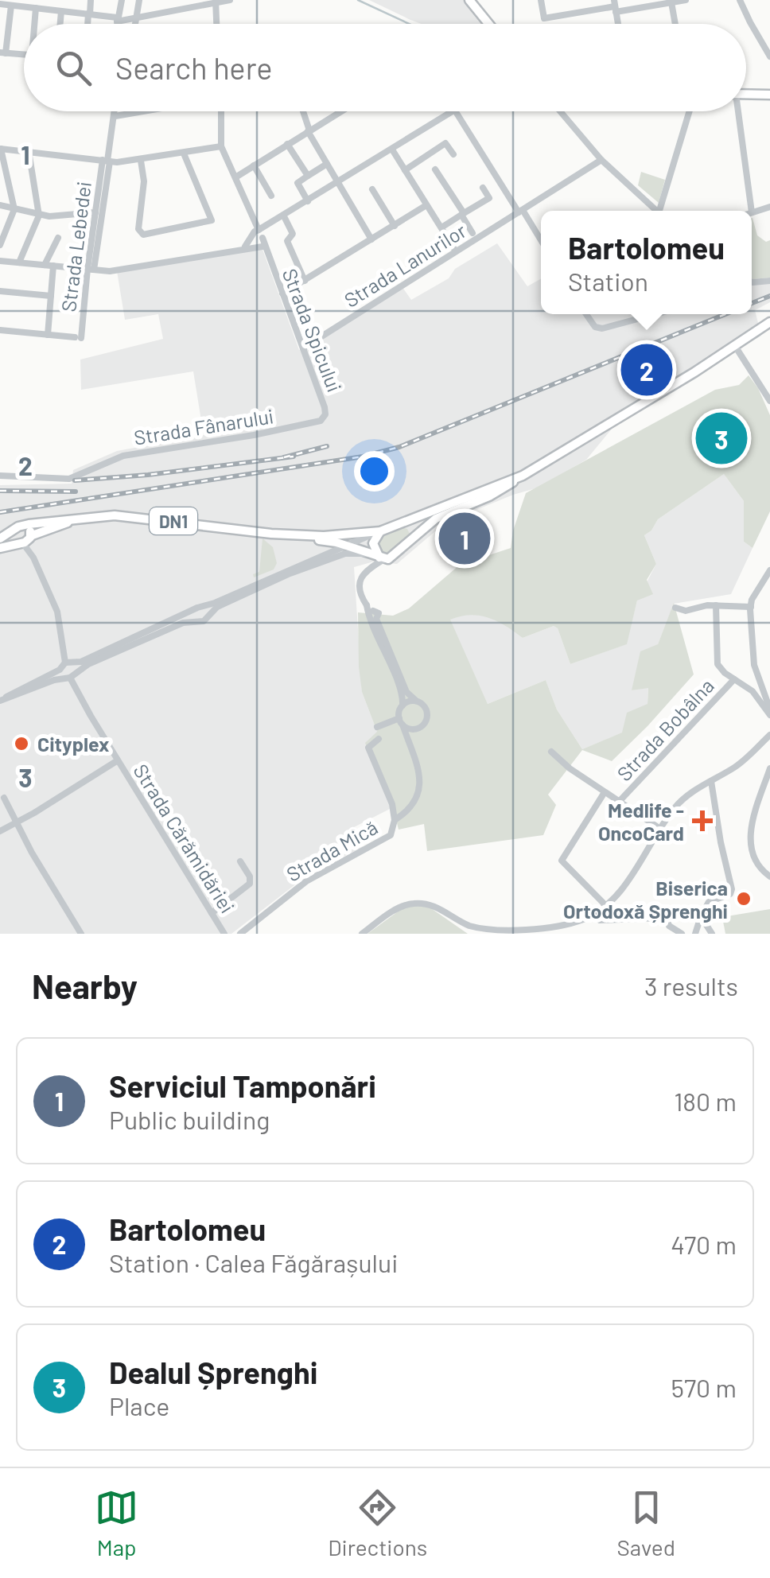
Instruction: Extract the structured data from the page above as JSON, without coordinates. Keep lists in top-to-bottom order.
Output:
{
  "streets": {
    "main road": ["DN1"],
    "street": [
      "Strada Lebedei",
      "Strada Lanurilor",
      "Strada Spicului",
      "Strada Fânarului",
      "Strada Bobâlna",
      "Strada Cărămidăriei",
      "Strada Mică"
    ]
  },
  "crossings": [
    ["Strada Lanurilor", "Strada Spicului"],
    ["Strada Spicului", "Strada Fânarului"]
  ],
  "places": {
    "other": ["Cityplex", "Biserica Ortodoxă Șprenghi"],
    "health": ["Medlife - OncoCard"]
  },
  "page": {
    "search": "Search here",
    "popup": ["Bartolomeu", "Station"],
    "pins": ["2", "3", "1"],
    "heading": ["Nearby", "3 results"],
    "list": [
      {
        "mark": "1",
        "name": "Serviciul Tamponări",
        "note": "Public building",
        "value": "180 m"
      },
      {
        "mark": "2",
        "name": "Bartolomeu",
        "note": "Station · Calea Făgărașului",
        "value": "470 m"
      },
      {
        "mark": "3",
        "name": "Dealul Șprenghi",
        "note": "Place",
        "value": "570 m"
      }
    ],
    "nav": ["Map", "Directions", "Saved"]
  },
  "grid": {
    "rows": ["1", "2", "3"]
  }
}
